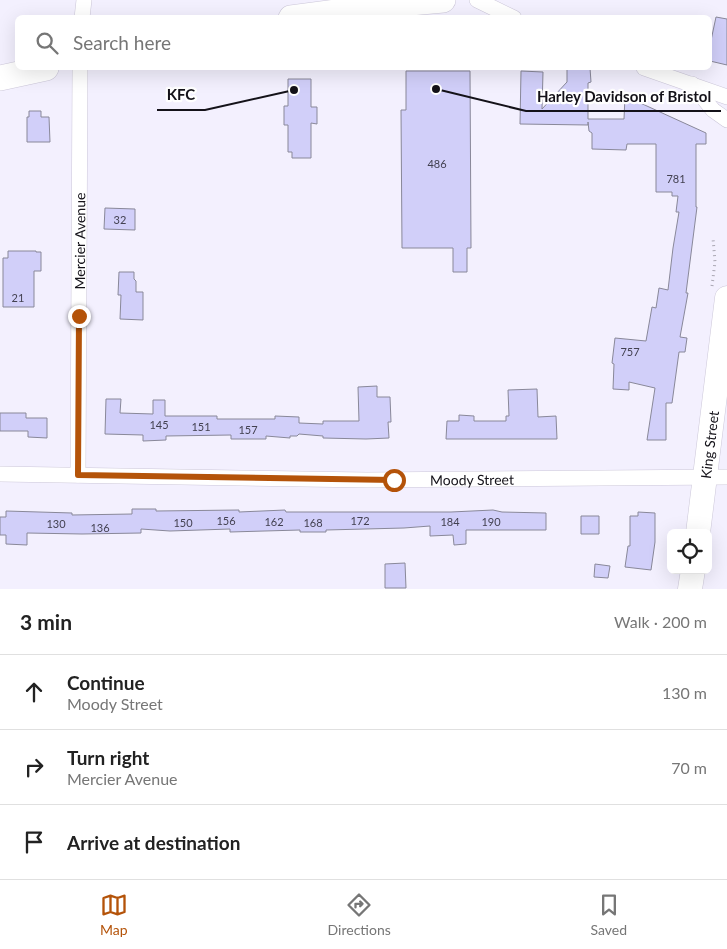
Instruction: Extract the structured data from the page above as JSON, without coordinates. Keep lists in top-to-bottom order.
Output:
{
  "streets": {
    "main road": ["King Street"],
    "street": ["Mercier Avenue", "Moody Street"]
  },
  "crossings": [
    ["Mercier Avenue", "Moody Street"],
    ["King Street", "Moody Street"]
  ],
  "places": ["Harley Davidson of Bristol", "KFC"],
  "house_numbers": [
    "486",
    "781",
    "32",
    "21",
    "757",
    "145",
    "151",
    "157",
    "156",
    "172",
    "162",
    "184",
    "190",
    "150",
    "168",
    "130",
    "136"
  ],
  "page": {
    "search": "Search here",
    "heading": ["3 min", "Walk · 200 m"],
    "list": [
      ["Continue", "Moody Street", "130 m"],
      ["Turn right", "Mercier Avenue", "70 m"],
      "Arrive at destination"
    ],
    "nav": ["Map", "Directions", "Saved"]
  }
}
